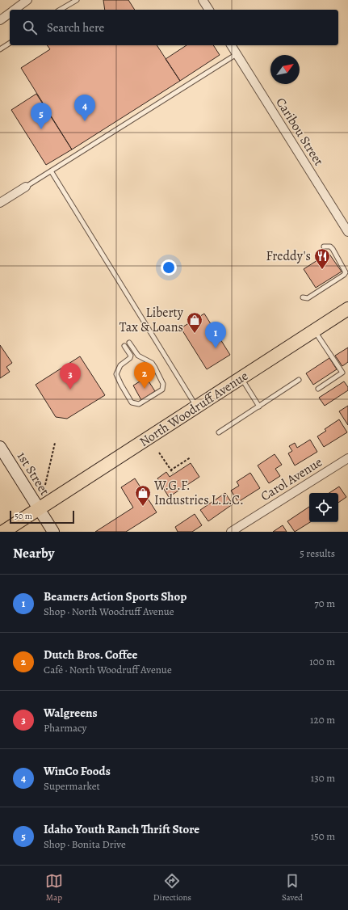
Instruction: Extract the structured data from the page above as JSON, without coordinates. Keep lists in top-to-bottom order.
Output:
{
  "streets": {
    "main road": ["North Woodruff Avenue", "1st Street"],
    "street": ["Caribou Street", "Carol Avenue"]
  },
  "crossings": [
    ["North Woodruff Avenue", "1st Street"]
  ],
  "places": {
    "restaurant": ["Freddy's"],
    "shop": ["Liberty Tax & Loans", "W.G.F. Industries L.L.C."]
  },
  "scale_bar": "50 m",
  "north": "top right",
  "page": {
    "search": "Search here",
    "pins": [
      "4",
      "5",
      "1",
      "2",
      "3"
    ],
    "scale": "50 m",
    "heading": ["Nearby", "5 results"],
    "list": [
      {
        "mark": "1",
        "name": "Beamers Action Sports Shop",
        "note": "Shop · North Woodruff Avenue",
        "value": "70 m"
      },
      {
        "mark": "2",
        "name": "Dutch Bros. Coffee",
        "note": "Café · North Woodruff Avenue",
        "value": "100 m"
      },
      {
        "mark": "3",
        "name": "Walgreens",
        "note": "Pharmacy",
        "value": "120 m"
      },
      {
        "mark": "4",
        "name": "WinCo Foods",
        "note": "Supermarket",
        "value": "130 m"
      },
      {
        "mark": "5",
        "name": "Idaho Youth Ranch Thrift Store",
        "note": "Shop · Bonita Drive",
        "value": "150 m"
      }
    ],
    "nav": ["Map", "Directions", "Saved"]
  }
}
